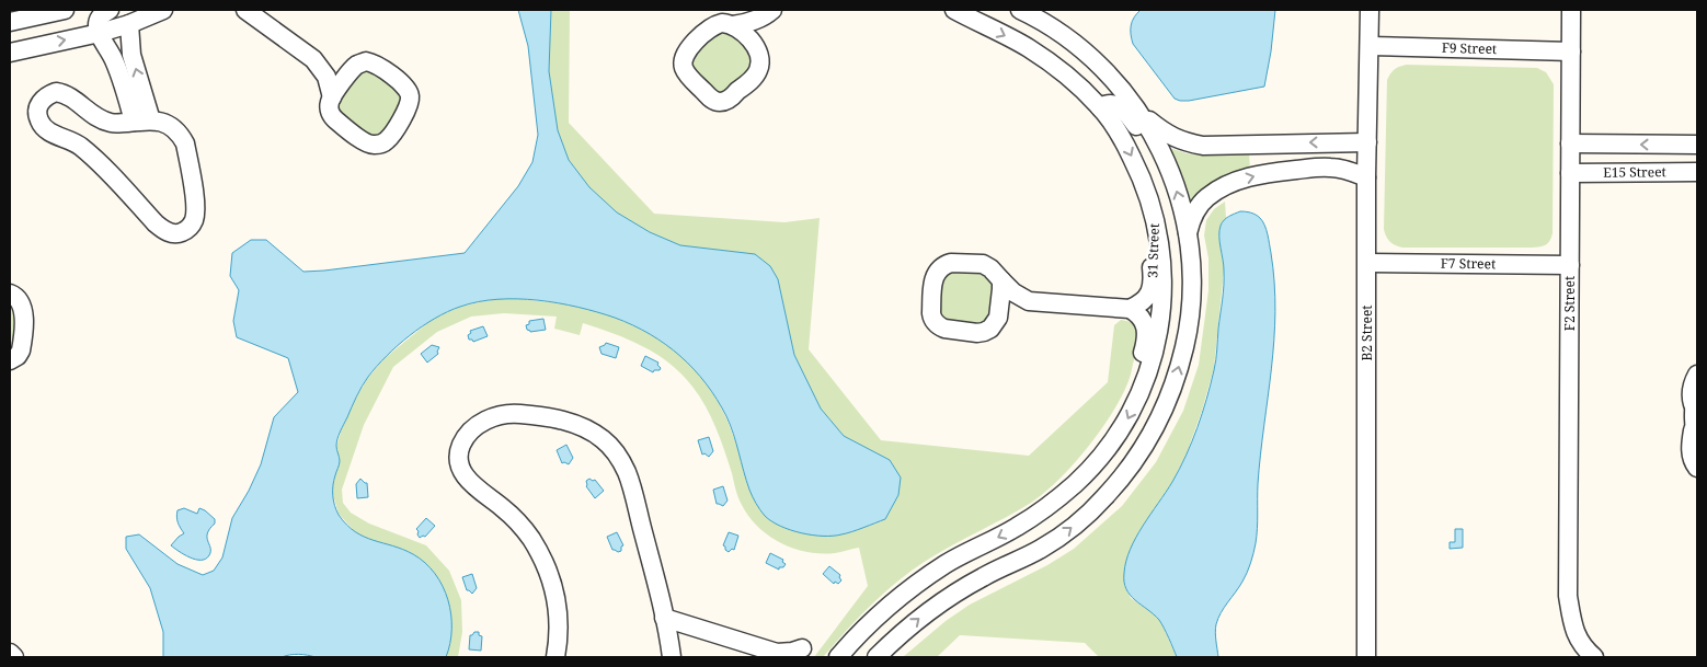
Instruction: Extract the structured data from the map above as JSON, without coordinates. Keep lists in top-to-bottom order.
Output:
{
  "streets": {
    "street": [
      "F9 Street",
      "E15 Street",
      "31 Street",
      "F7 Street",
      "F2 Street",
      "B2 Street"
    ]
  },
  "crossings": [
    ["F9 Street", "F2 Street"],
    ["F9 Street", "B2 Street"],
    ["E15 Street", "F2 Street"],
    ["F7 Street", "F2 Street"],
    ["F7 Street", "B2 Street"]
  ]
}
